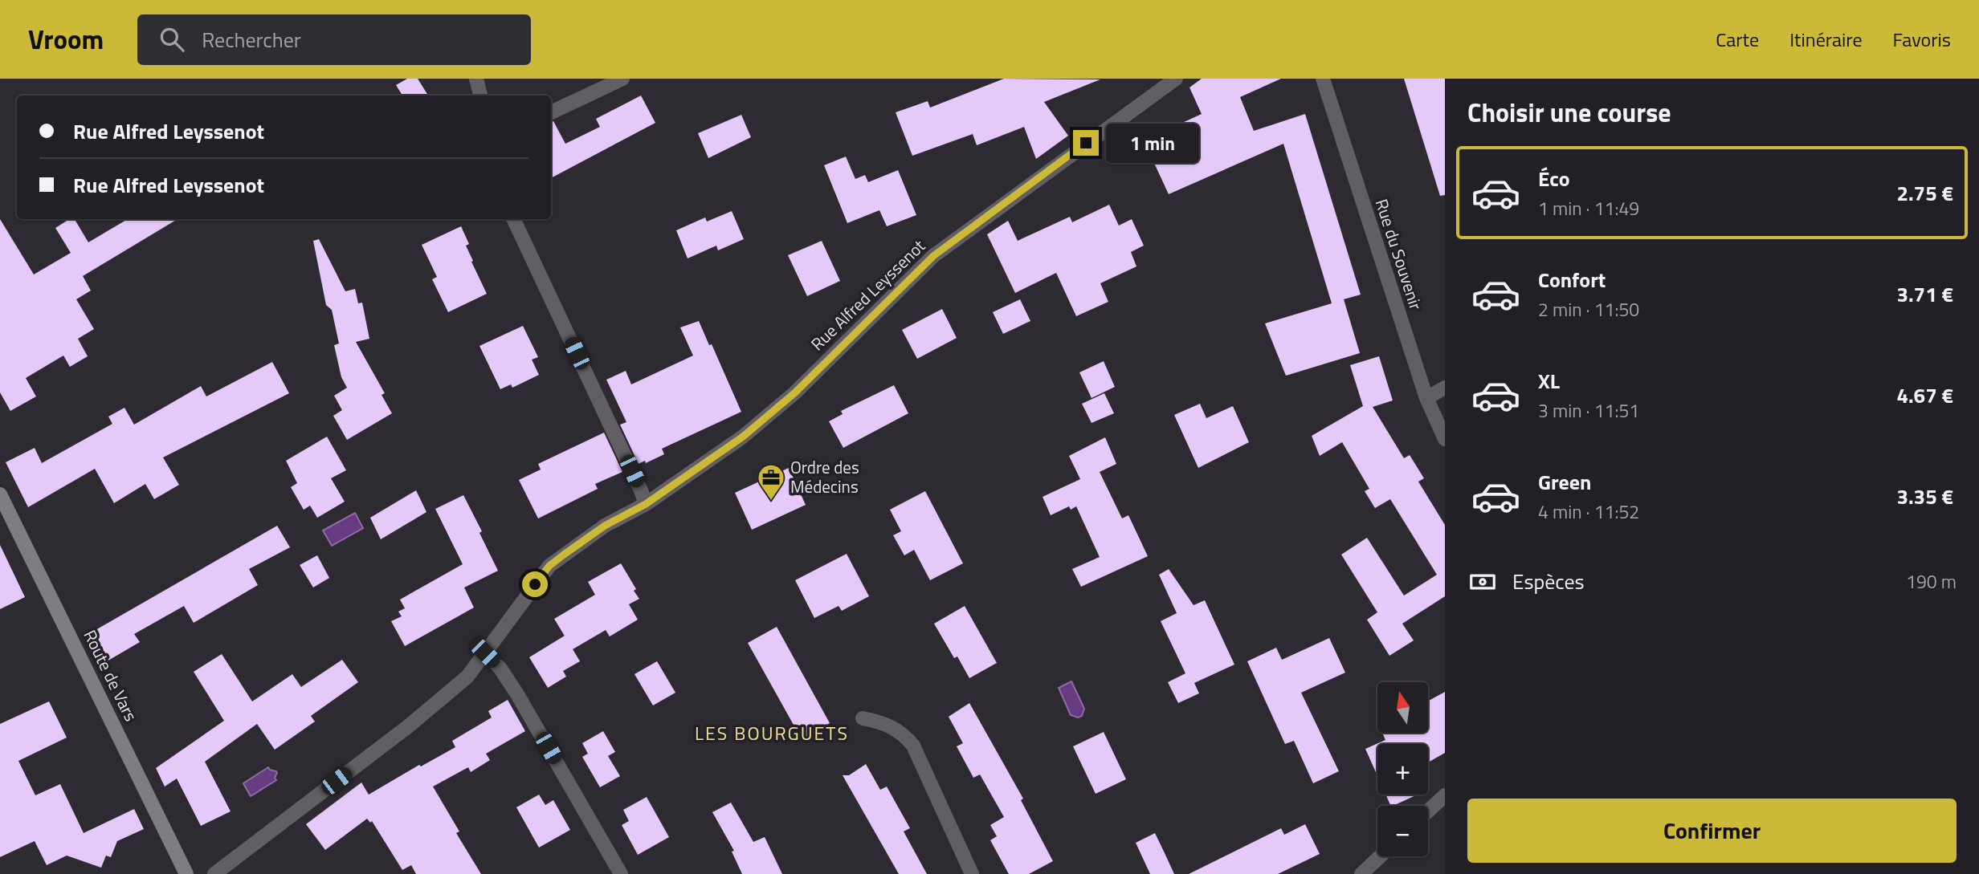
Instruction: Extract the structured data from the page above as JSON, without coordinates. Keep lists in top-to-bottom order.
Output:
{
  "streets": {
    "main road": ["Route de Vars"],
    "street": ["Rue du Souvenir", "Rue Alfred Leyssenot"]
  },
  "districts": ["LES BOURGUETS"],
  "places": {
    "office": ["Ordre des Médecins"]
  },
  "north": "top",
  "page": {
    "header": "Vroom",
    "search": "Rechercher",
    "nav": ["Carte", "Itinéraire", "Favoris"],
    "heading": "Choisir une course",
    "banner": ["Rue Alfred Leyssenot", "Rue Alfred Leyssenot"],
    "bubble": "1 min",
    "list": [
      {
        "name": "Éco",
        "note": "1 min · 11:49",
        "value": "2.75 €"
      },
      {
        "name": "Confort",
        "note": "2 min · 11:50",
        "value": "3.71 €"
      },
      {
        "name": "XL",
        "note": "3 min · 11:51",
        "value": "4.67 €"
      },
      {
        "name": "Green",
        "note": "4 min · 11:52",
        "value": "3.35 €"
      }
    ],
    "pay": ["Espèces", "190 m"],
    "map_buttons": ["+", "−"],
    "buttons": "Confirmer"
  }
}
